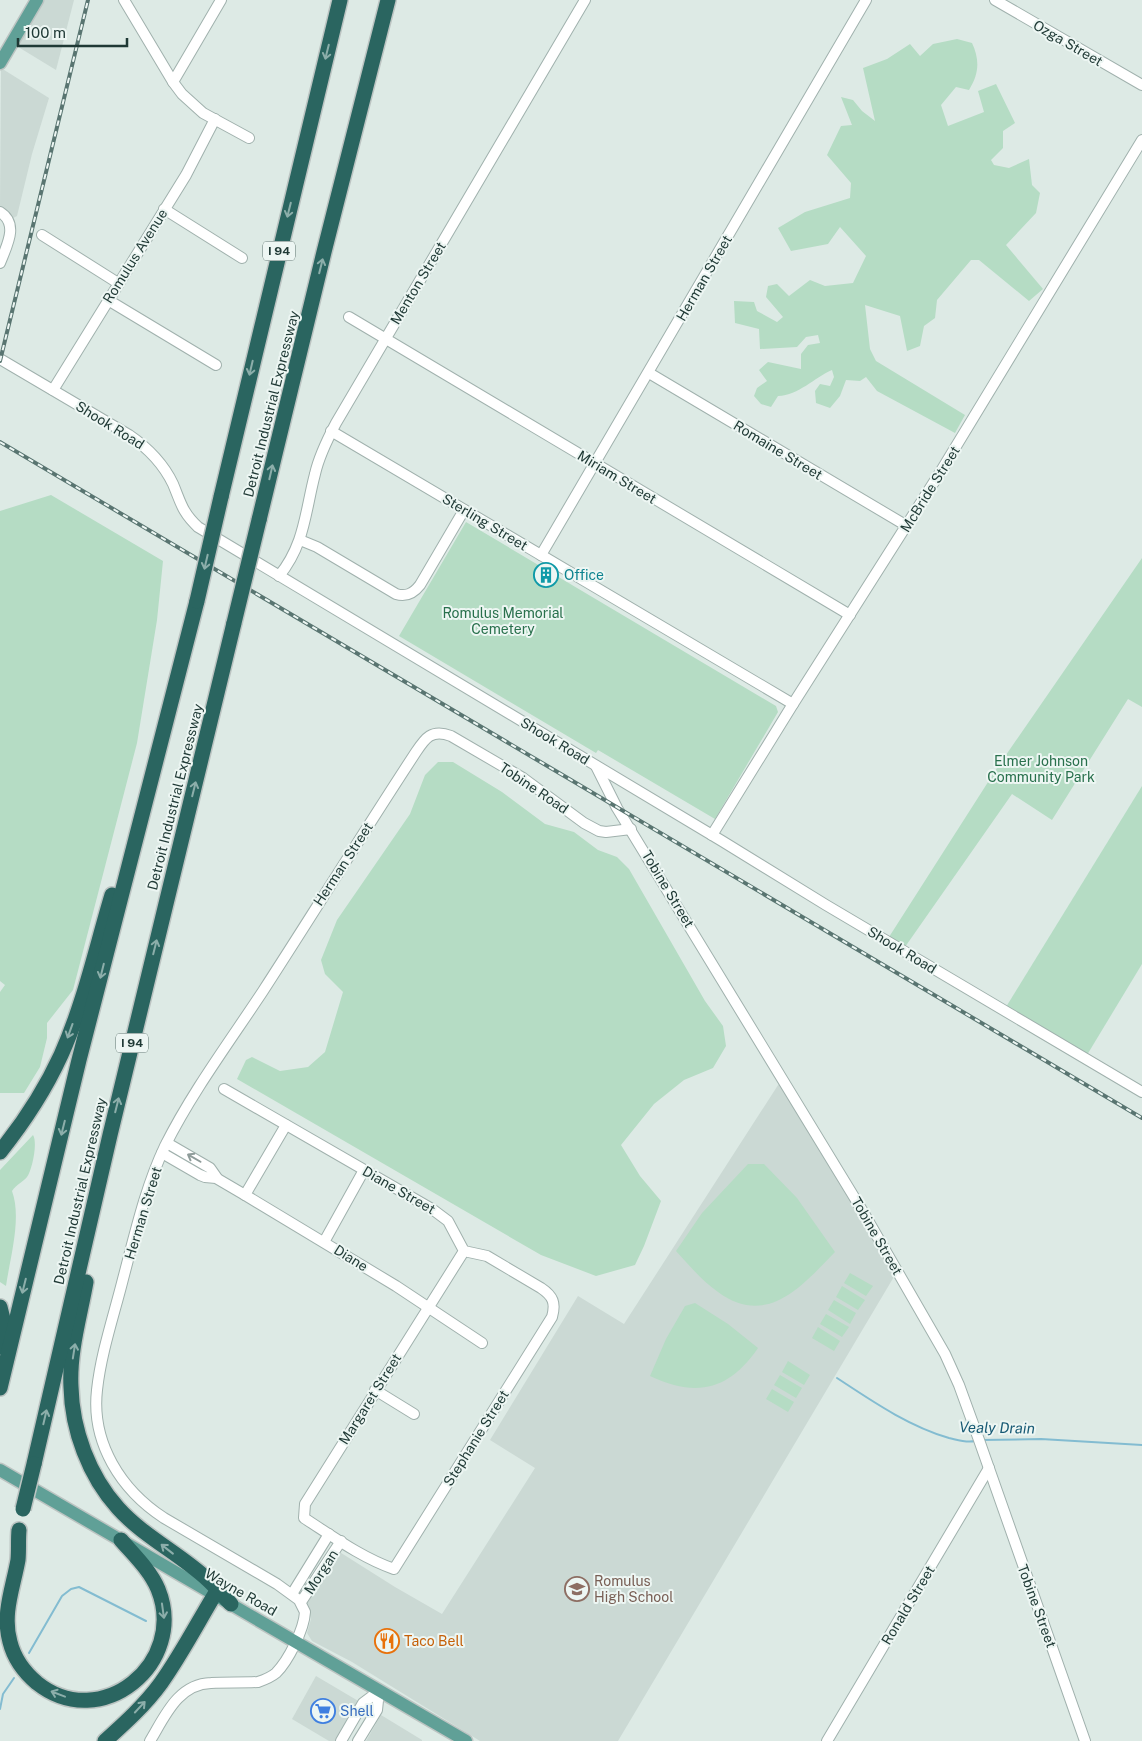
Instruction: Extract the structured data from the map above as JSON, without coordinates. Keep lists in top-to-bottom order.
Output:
{
  "streets": {
    "highway": ["I 94", "Detroit Industrial Expressway"],
    "main road": ["Wayne Road"],
    "street": [
      "Ozga Street",
      "Romulus Avenue",
      "Herman Street",
      "Menton Street",
      "Shook Road",
      "Romaine Street",
      "Miriam Street",
      "McBride Street",
      "Sterling Street",
      "Tobine Road",
      "Tobine Street",
      "Diane Street",
      "Diane",
      "Margaret Street",
      "Stephanie Street",
      "Morgan",
      "Ronald Street"
    ]
  },
  "crossings": [
    ["Romulus Avenue", "Shook Road"],
    ["Herman Street", "Romaine Street"],
    ["Herman Street", "Miriam Street"],
    ["Herman Street", "Sterling Street"],
    ["Herman Street", "Tobine Road"],
    ["Herman Street", "Diane"],
    ["Herman Street", "Morgan"],
    ["Menton Street", "Shook Road"],
    ["Menton Street", "Miriam Street"],
    ["Menton Street", "Sterling Street"],
    ["Shook Road", "McBride Street"],
    ["Shook Road", "Tobine Street"],
    ["Romaine Street", "McBride Street"],
    ["Miriam Street", "McBride Street"],
    ["McBride Street", "Sterling Street"],
    ["Tobine Road", "Tobine Street"],
    ["Tobine Street", "Ronald Street"],
    ["Diane Street", "Margaret Street"],
    ["Diane Street", "Stephanie Street"],
    ["Diane", "Margaret Street"],
    ["Margaret Street", "Stephanie Street"],
    ["Margaret Street", "Morgan"],
    ["Stephanie Street", "Morgan"]
  ],
  "water": ["Vealy Drain"],
  "parks": ["Romulus Memorial Cemetery", "Elmer Johnson Community Park"],
  "places": {
    "building": ["Office"],
    "school or university": ["Romulus High School"],
    "restaurant": ["Taco Bell"],
    "supermarket": ["Shell"]
  },
  "scale_bar": "100 m"
}
